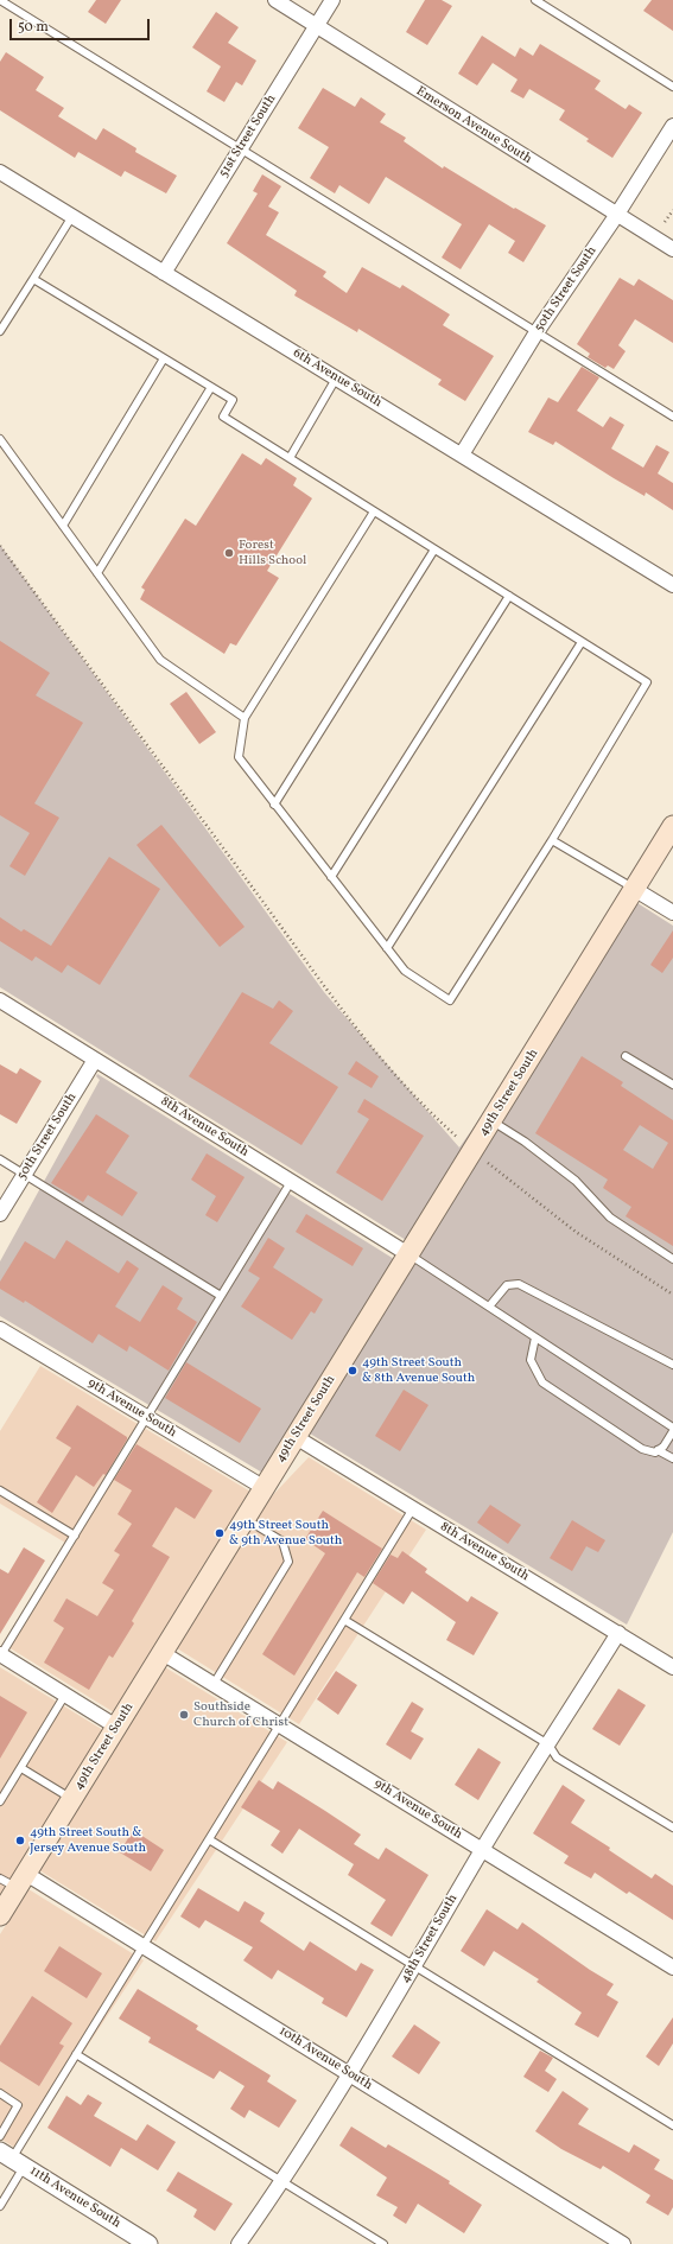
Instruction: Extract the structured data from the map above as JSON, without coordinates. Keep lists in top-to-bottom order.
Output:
{
  "streets": {
    "main road": ["49th Street South"],
    "street": [
      "Emerson Avenue South",
      "51st Street South",
      "50th Street South",
      "6th Avenue South",
      "8th Avenue South",
      "9th Avenue South",
      "48th Street South",
      "10th Avenue South",
      "11th Avenue South"
    ]
  },
  "crossings": [
    ["Emerson Avenue South", "51st Street South"],
    ["Emerson Avenue South", "50th Street South"],
    ["51st Street South", "6th Avenue South"],
    ["50th Street South", "6th Avenue South"],
    ["50th Street South", "8th Avenue South"],
    ["49th Street South", "8th Avenue South"],
    ["49th Street South", "9th Avenue South"],
    ["49th Street South", "10th Avenue South"],
    ["8th Avenue South", "48th Street South"],
    ["9th Avenue South", "48th Street South"],
    ["48th Street South", "10th Avenue South"]
  ],
  "places": [
    "Forest Hills School",
    "49th Street South & 8th Avenue South",
    "49th Street South & 9th Avenue South",
    "Southside Church of Christ",
    "49th Street South & Jersey Avenue South"
  ],
  "scale_bar": "50 m"
}
